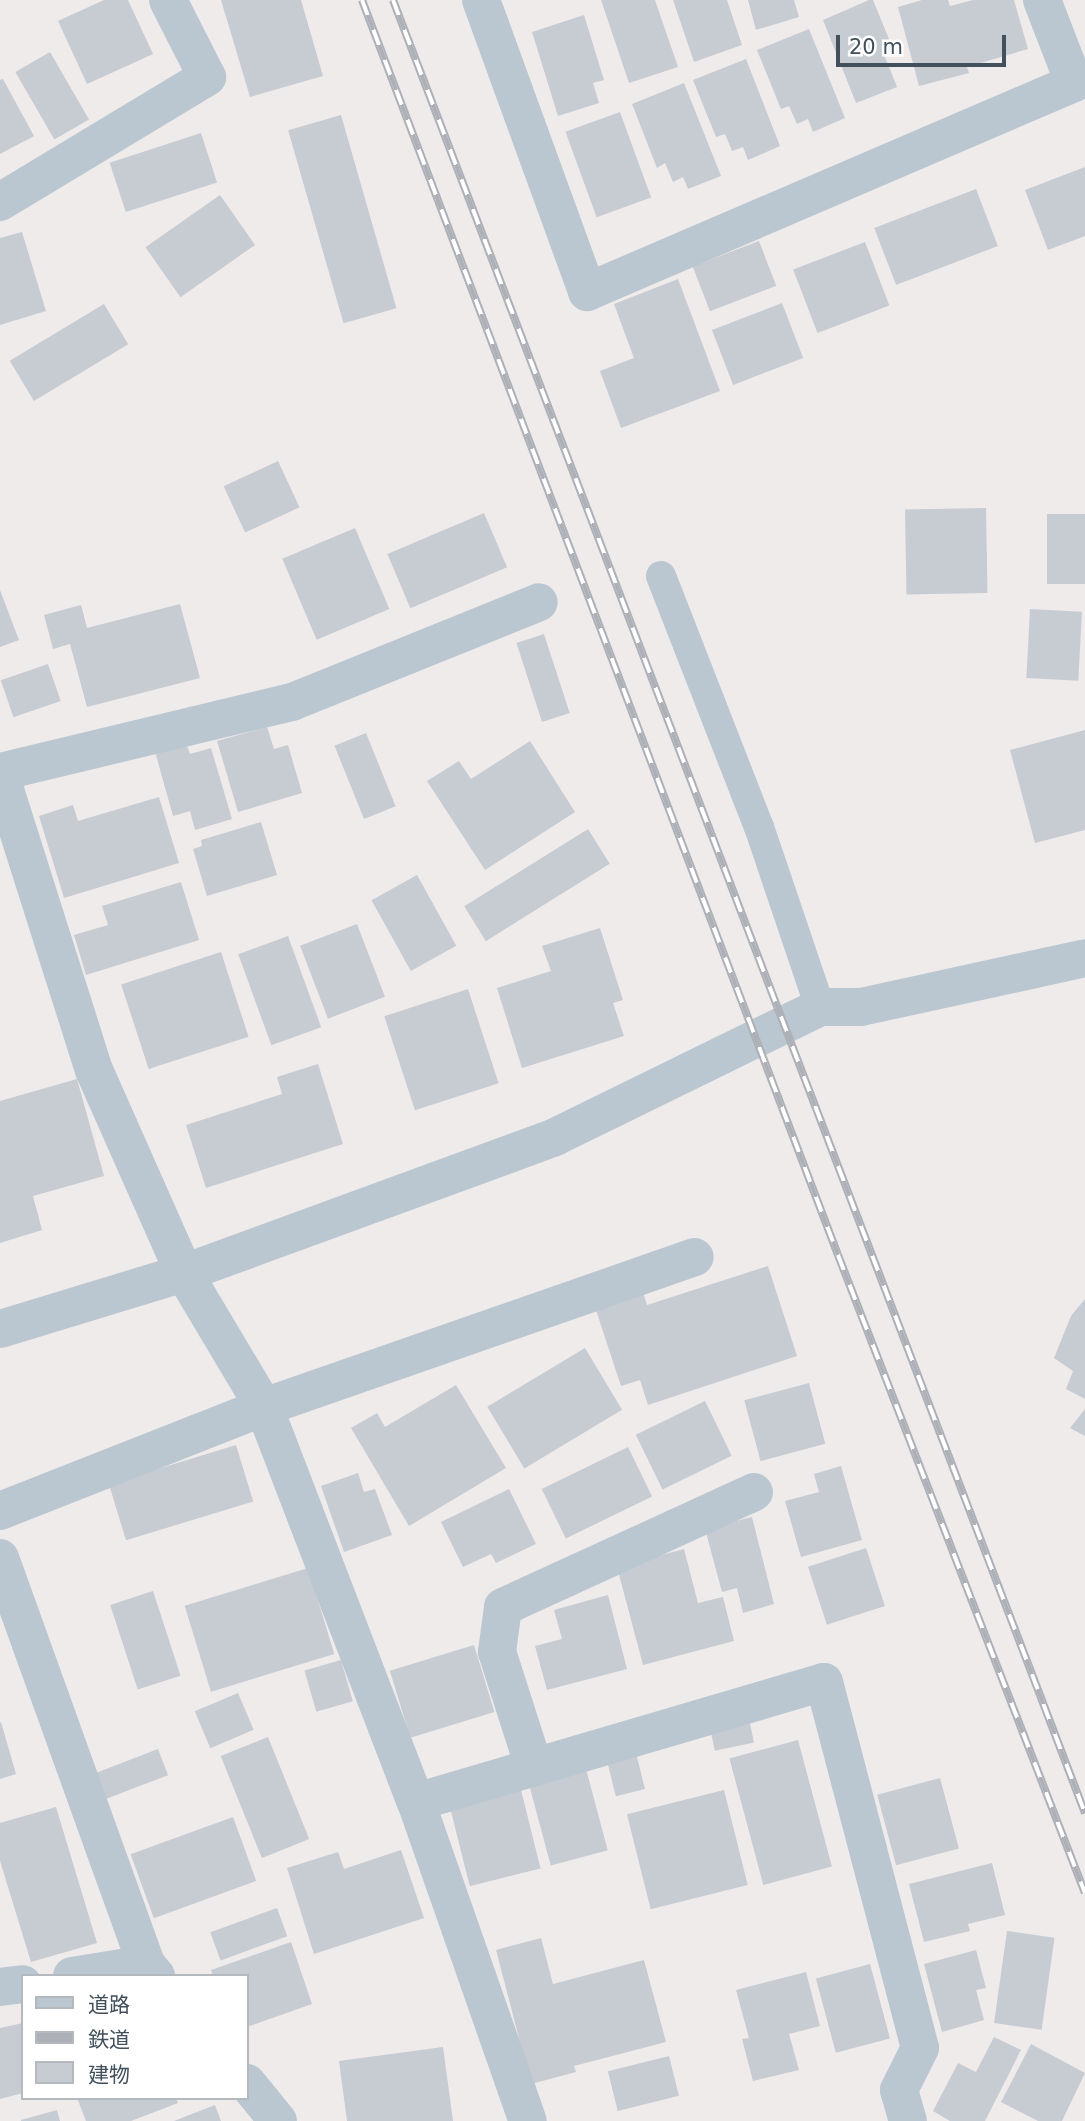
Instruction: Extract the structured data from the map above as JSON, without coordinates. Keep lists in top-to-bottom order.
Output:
{
  "legend": ["道路", "鉄道", "建物"],
  "scale_bar": "20 m"
}
